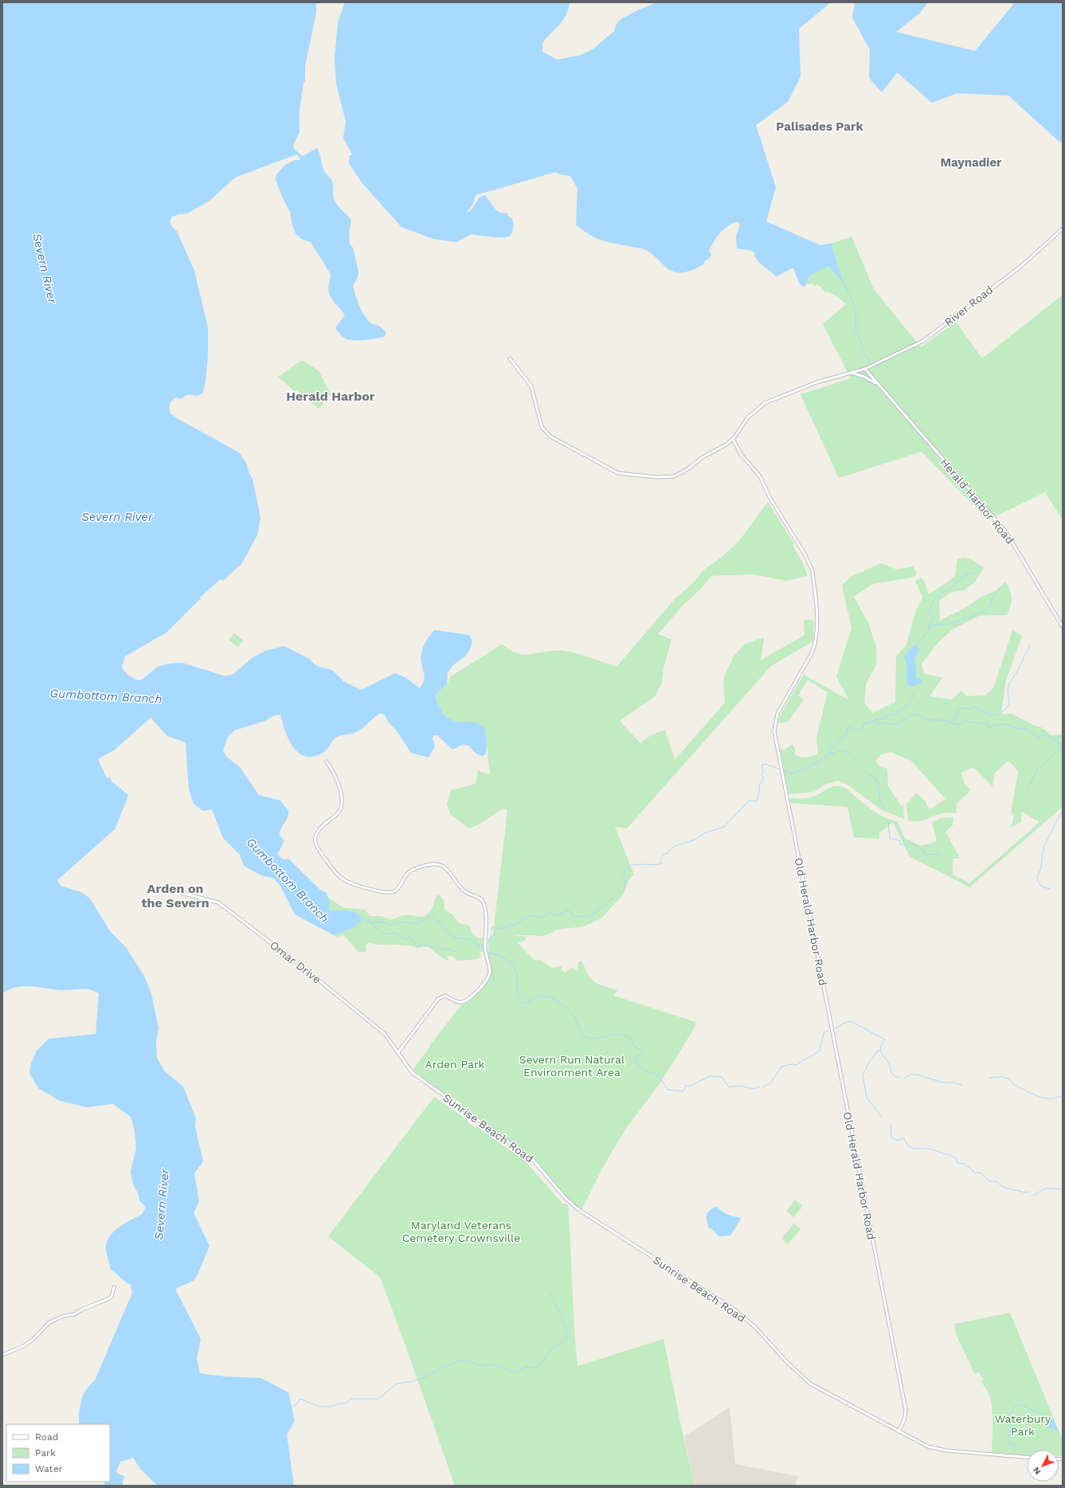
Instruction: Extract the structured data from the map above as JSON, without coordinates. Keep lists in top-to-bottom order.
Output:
{
  "streets": {
    "street": [
      "River Road",
      "Herald Harbor Road",
      "Old Herald Harbor Road",
      "Omar Drive",
      "Sunrise Beach Road"
    ]
  },
  "crossings": [
    ["River Road", "Herald Harbor Road"],
    ["Old Herald Harbor Road", "Sunrise Beach Road"],
    ["Omar Drive", "Sunrise Beach Road"]
  ],
  "districts": [
    "Palisades Park",
    "Maynadier",
    "Herald Harbor",
    "Arden on the Severn"
  ],
  "water": ["Severn River", "Gumbottom Branch"],
  "parks": [
    "Severn Run Natural Environment Area",
    "Arden Park",
    "Maryland Veterans Cemetery Crownsville",
    "Waterbury Park"
  ],
  "legend": ["Road", "Park", "Water"],
  "north": "bottom left"
}
